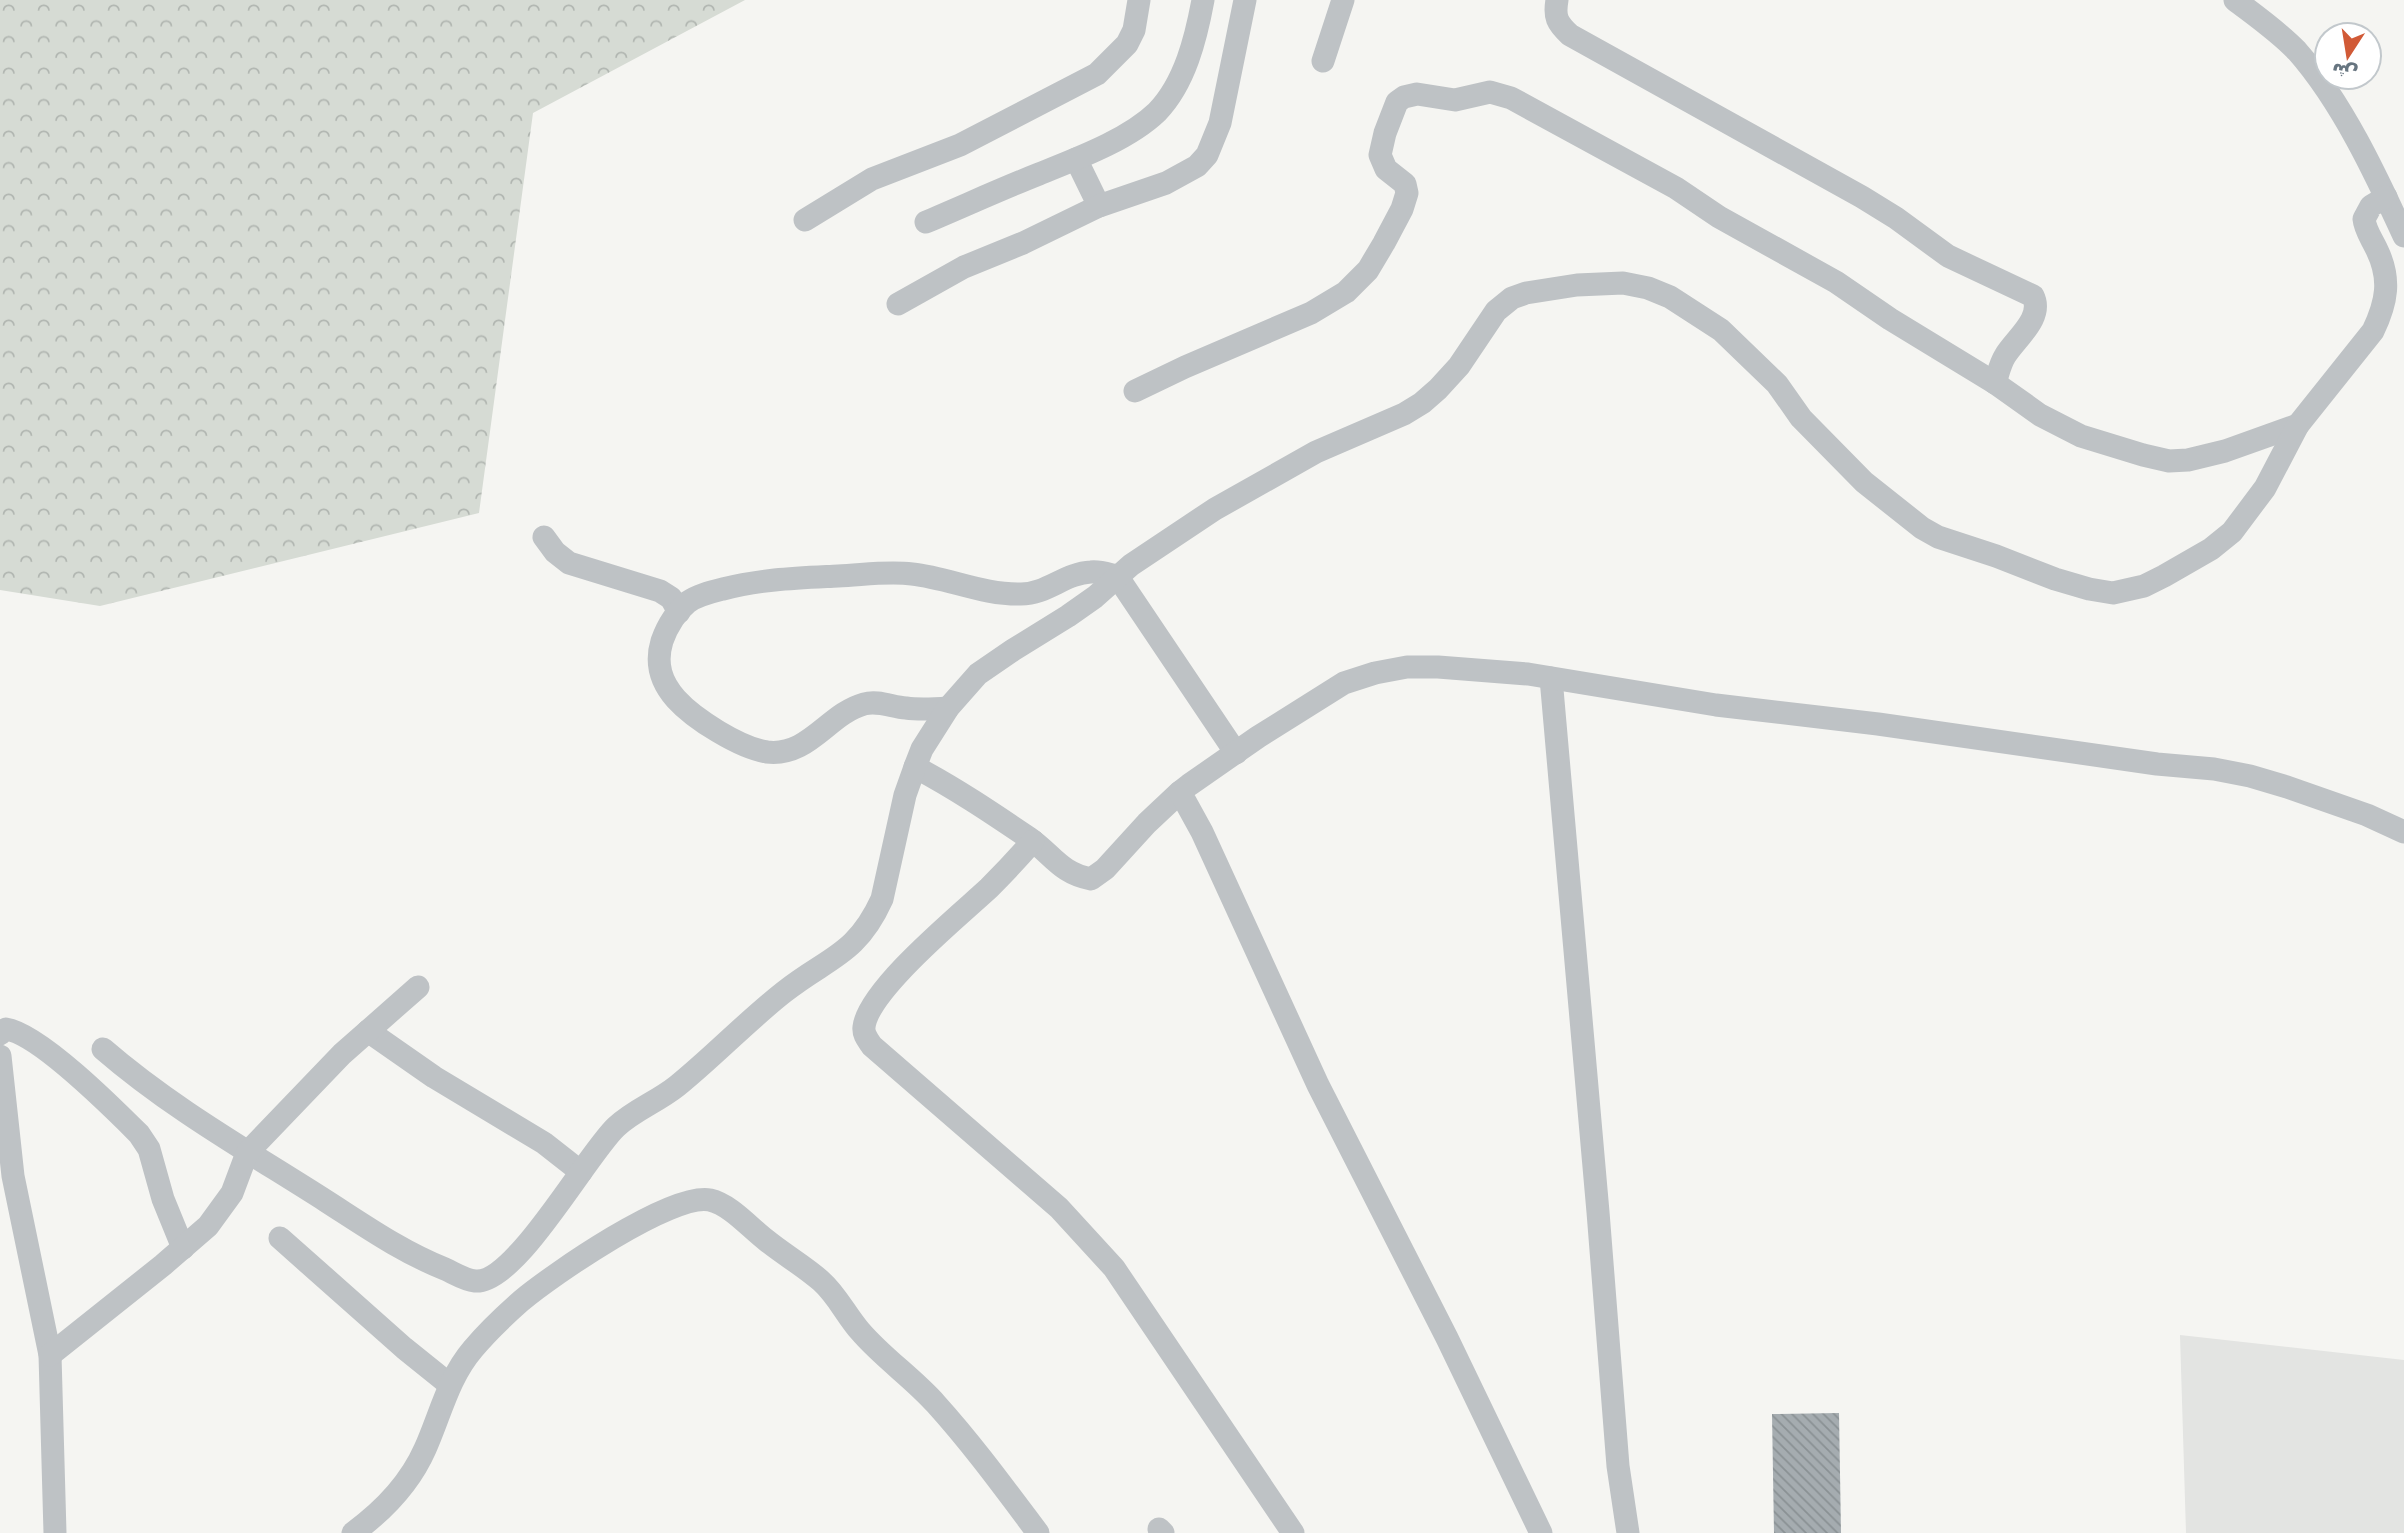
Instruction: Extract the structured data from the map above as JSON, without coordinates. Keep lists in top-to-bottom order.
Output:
{
  "north": "bottom"
}
